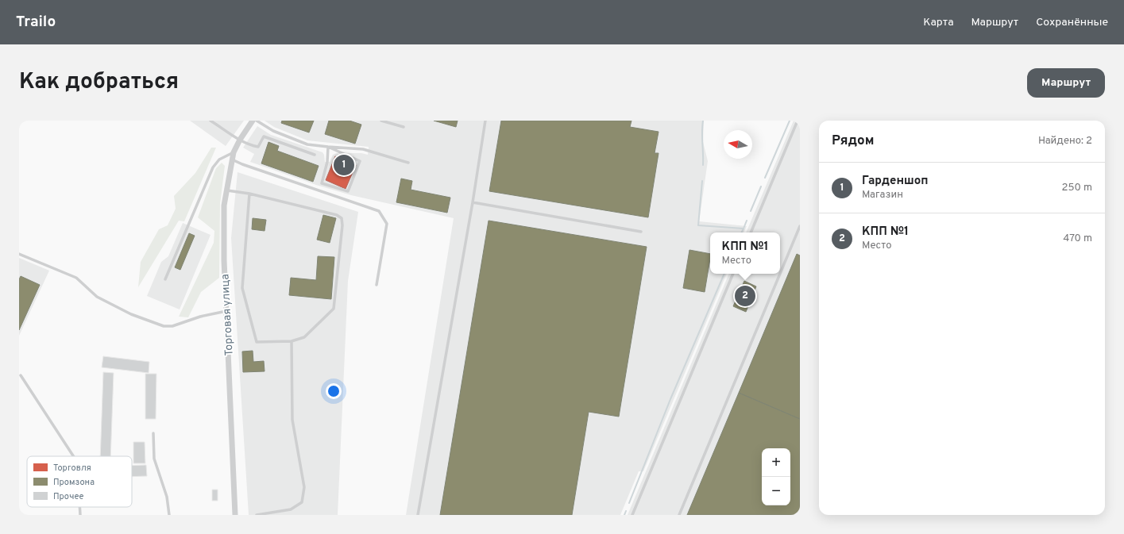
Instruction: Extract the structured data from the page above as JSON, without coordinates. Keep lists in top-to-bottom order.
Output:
{
  "streets": {
    "street": ["Торговая улица"]
  },
  "legend": ["Торговля", "Промзона", "Прочее"],
  "north": "left",
  "page": {
    "header": "Trailo",
    "nav": ["Карта", "Маршрут", "Сохранённые"],
    "title": "Как добраться",
    "buttons": "Маршрут",
    "heading": ["Рядом", "Найдено: 2"],
    "pins": ["1", "2"],
    "list": [
      {
        "mark": "1",
        "name": "Гарденшоп",
        "note": "Магазин",
        "value": "250 m"
      },
      {
        "mark": "2",
        "name": "КПП №1",
        "note": "Место",
        "value": "470 m"
      }
    ],
    "popup": ["КПП №1", "Место"],
    "map_buttons": ["+", "−"]
  }
}
